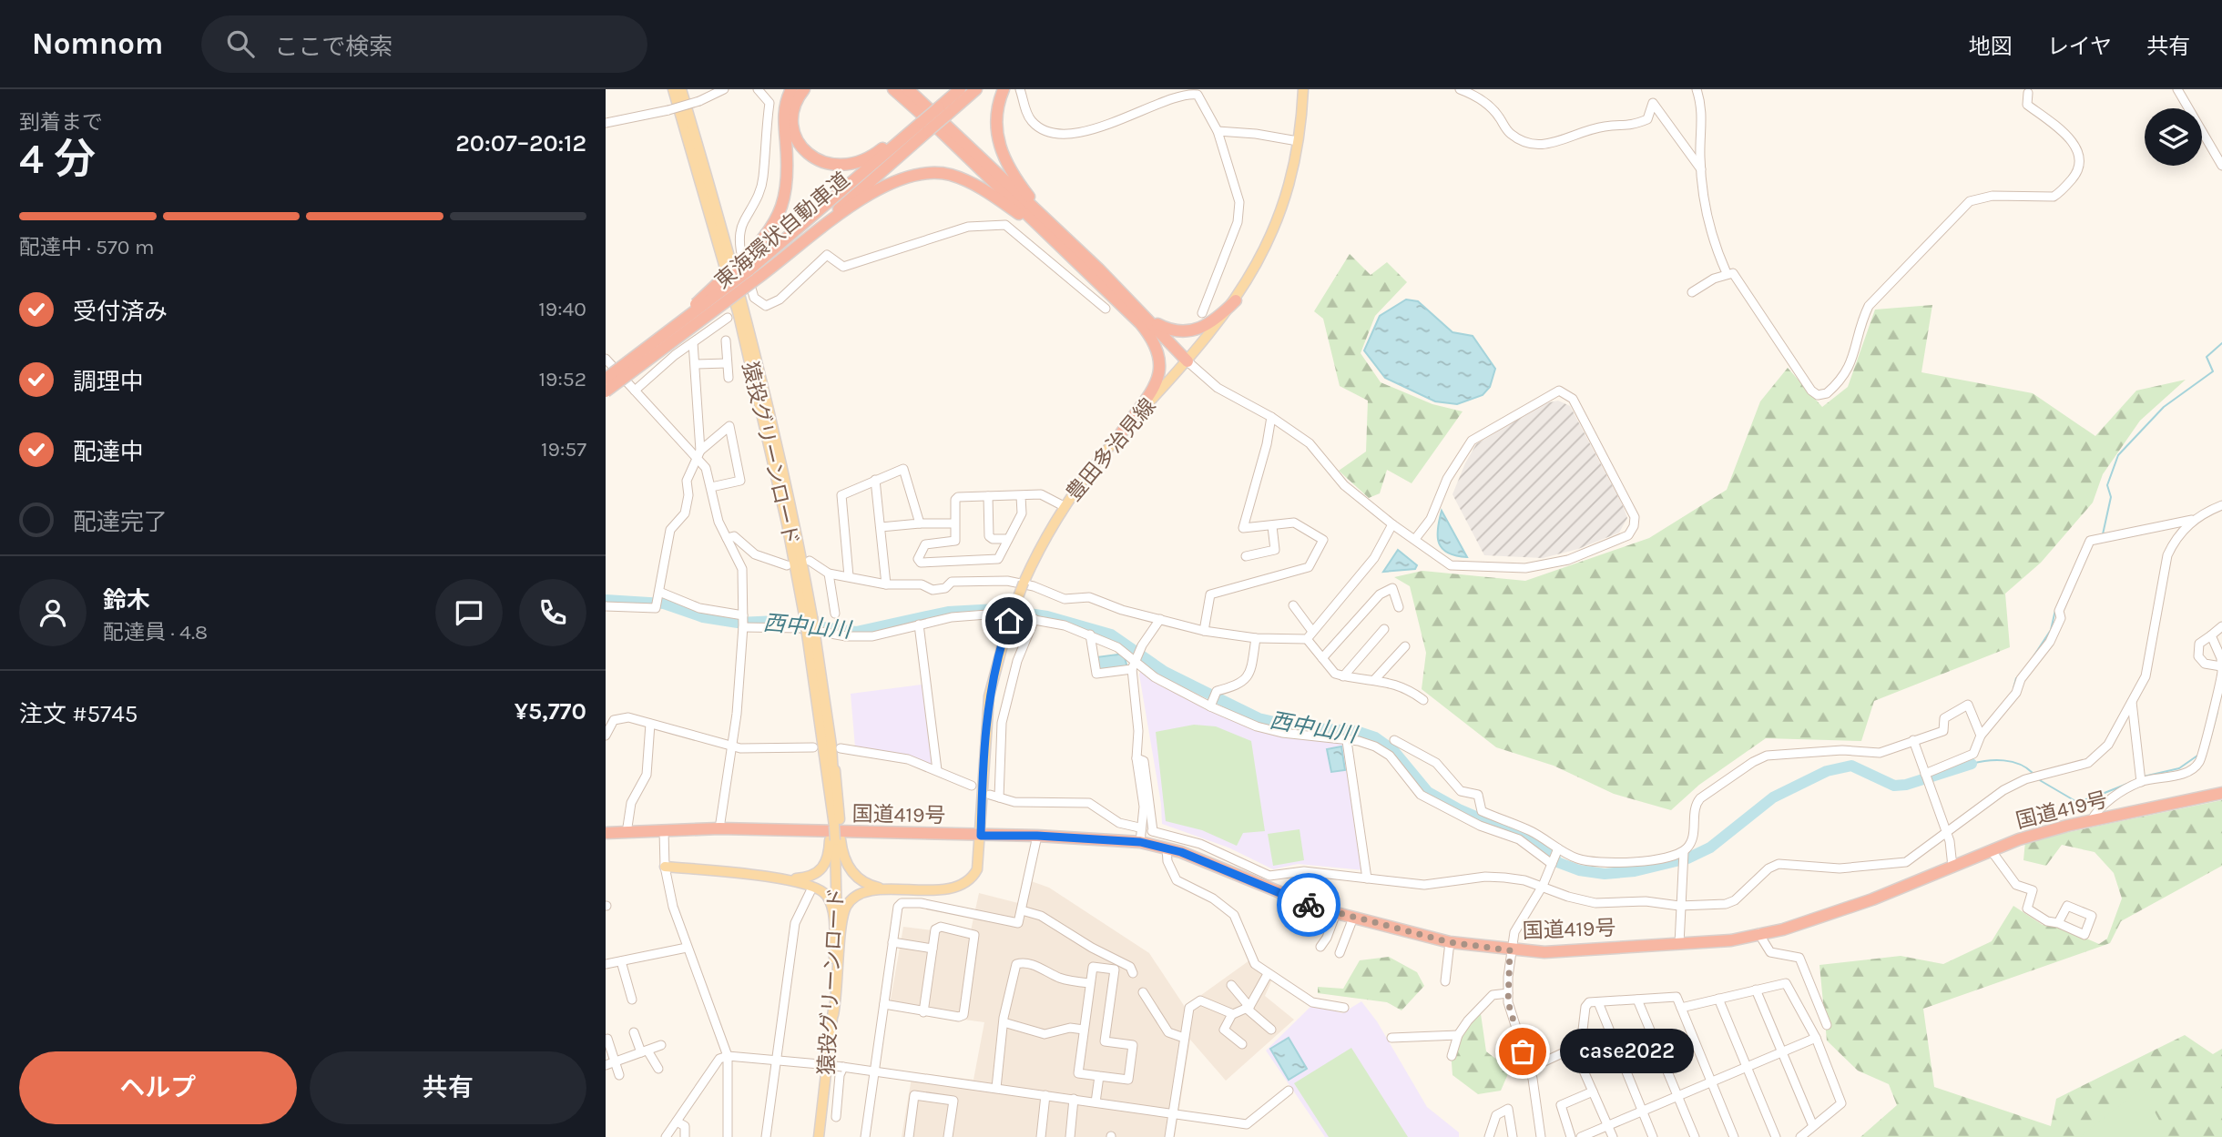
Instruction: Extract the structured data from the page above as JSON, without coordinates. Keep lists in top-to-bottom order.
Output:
{
  "streets": {
    "highway": ["東海環状自動車道", "国道419号"],
    "main road": ["豊田多治見線", "猿投グリーンロード"]
  },
  "crossings": [
    ["豊田多治見線", "国道419号"]
  ],
  "water": ["西中山川"],
  "places": ["case2022"],
  "page": {
    "header": "Nomnom",
    "search": "ここで検索",
    "nav": ["地図", "レイヤ", "共有"],
    "heading": ["4 分", "到着まで", "20:07–20:12"],
    "panel": [
      "鈴木",
      "配達員 · 4.8",
      "注文 #5745",
      "¥5,770"
    ],
    "bar": "配達中 · 570 m",
    "list": [
      ["受付済み", "19:40"],
      ["調理中", "19:52"],
      ["配達中", "19:57"],
      "配達完了"
    ],
    "bubble": "case2022",
    "buttons": ["ヘルプ", "共有"]
  }
}
